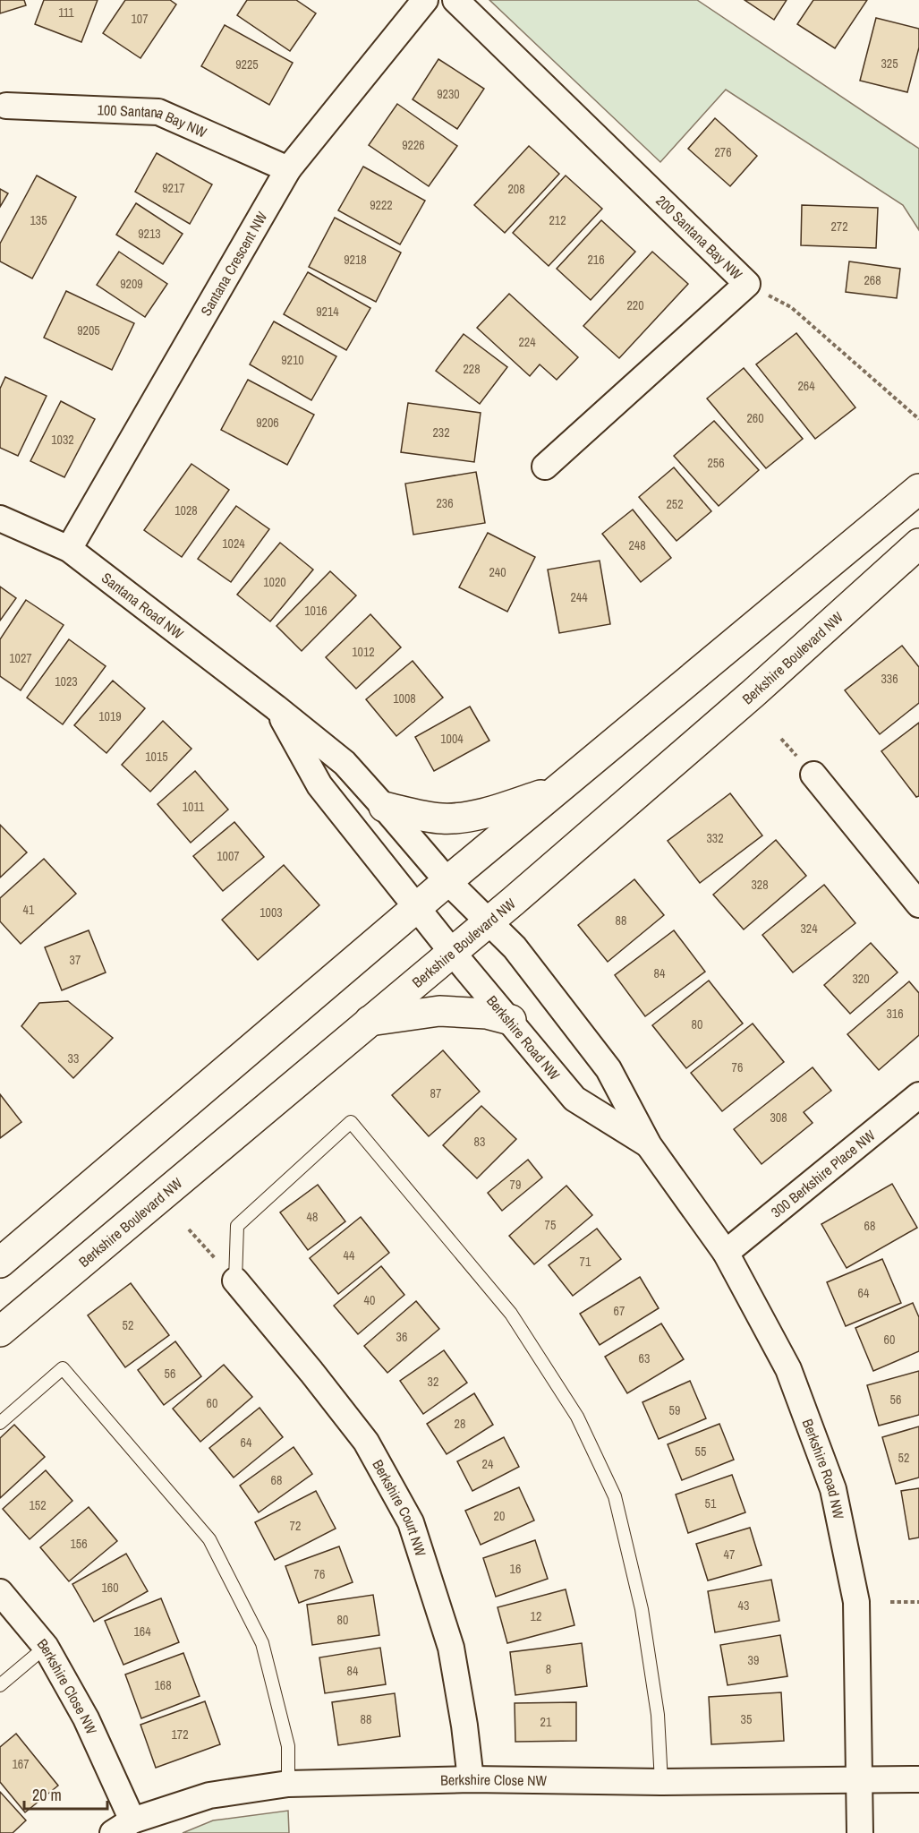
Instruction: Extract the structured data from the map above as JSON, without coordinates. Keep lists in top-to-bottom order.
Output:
{
  "streets": {
    "main road": ["Berkshire Boulevard NW"],
    "street": [
      "100 Santana Bay NW",
      "200 Santana Bay NW",
      "Santana Crescent NW",
      "Santana Road NW",
      "Berkshire Road NW",
      "300 Berkshire Place NW",
      "Berkshire Court NW",
      "Berkshire Close NW"
    ]
  },
  "crossings": [
    ["100 Santana Bay NW", "Santana Crescent NW"],
    ["Santana Crescent NW", "Santana Road NW"],
    ["Santana Road NW", "Berkshire Road NW"],
    ["Berkshire Boulevard NW", "Berkshire Road NW"],
    ["Berkshire Road NW", "300 Berkshire Place NW"],
    ["Berkshire Road NW", "Berkshire Close NW"],
    ["Berkshire Court NW", "Berkshire Close NW"]
  ],
  "house_numbers": [
    "111",
    "107",
    "325",
    "9225",
    "9230",
    "9226",
    "276",
    "9217",
    "208",
    "9222",
    "135",
    "212",
    "272",
    "9213",
    "9218",
    "216",
    "268",
    "9209",
    "220",
    "9214",
    "9205",
    "224",
    "9210",
    "228",
    "264",
    "260",
    "9206",
    "232",
    "1032",
    "256",
    "236",
    "252",
    "1028",
    "1024",
    "248",
    "240",
    "1020",
    "244",
    "1016",
    "1012",
    "1027",
    "336",
    "1023",
    "1008",
    "1019",
    "1004",
    "1015",
    "1011",
    "332",
    "1007",
    "328",
    "41",
    "1003",
    "88",
    "324",
    "37",
    "84",
    "320",
    "316",
    "80",
    "33",
    "76",
    "87",
    "308",
    "83",
    "79",
    "48",
    "75",
    "68",
    "44",
    "71",
    "64",
    "40",
    "67",
    "52",
    "36",
    "60",
    "63",
    "56",
    "32",
    "56",
    "60",
    "59",
    "28",
    "64",
    "55",
    "52",
    "24",
    "68",
    "51",
    "152",
    "20",
    "72",
    "156",
    "47",
    "16",
    "76",
    "160",
    "43",
    "12",
    "80",
    "164",
    "39",
    "8",
    "84",
    "168",
    "88",
    "35",
    "21",
    "172",
    "167"
  ],
  "scale_bar": "20 m"
}
